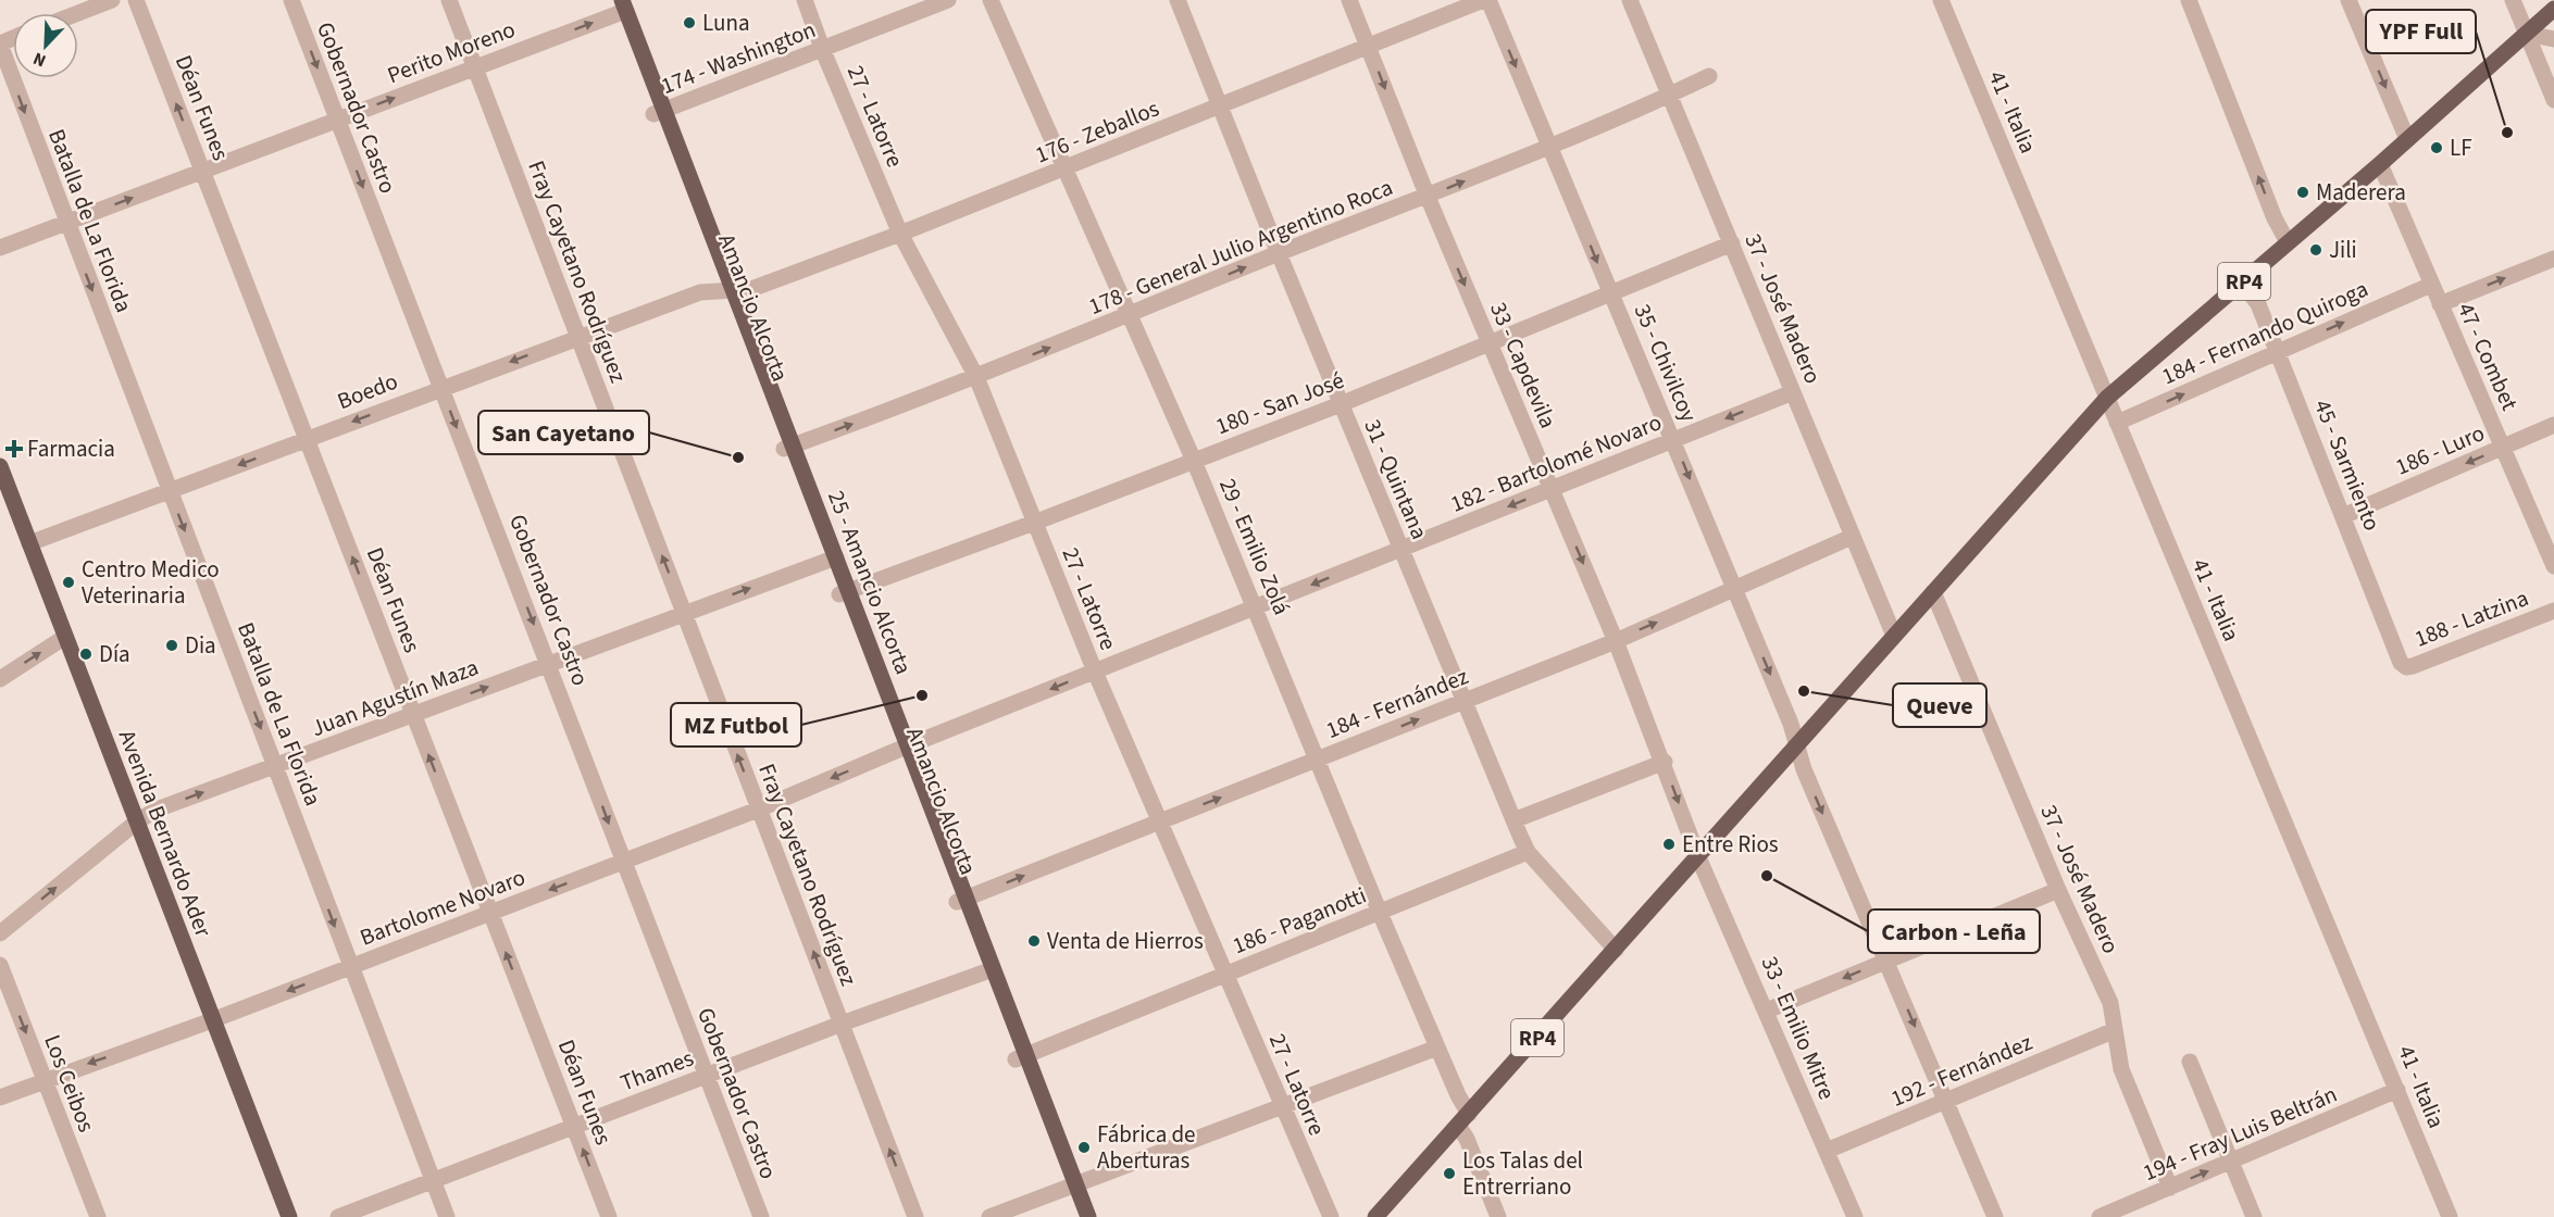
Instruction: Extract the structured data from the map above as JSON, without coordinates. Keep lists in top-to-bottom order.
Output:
{
  "streets": {
    "main road": [
      "RP4",
      "Amancio Alcorta",
      "25 - Amancio Alcorta",
      "Avenida Bernardo Ader"
    ],
    "street": [
      "Perito Moreno",
      "174 - Washington",
      "Déan Funes",
      "Gobernador Castro",
      "41 - Italia",
      "27 - Latorre",
      "176 - Zeballos",
      "Batalla de La Florida",
      "178 - General Julio Argentino Roca",
      "Fray Cayetano Rodríguez",
      "37 - José Madero",
      "184 - Fernando Quiroga",
      "47 - Combet",
      "35 - Chivilcoy",
      "33 - Capdevila",
      "Boedo",
      "180 - San José",
      "186 - Luro",
      "182 - Bartolomé Novaro",
      "45 - Sarmiento",
      "31 - Quintana",
      "29 - Emilio Zolá",
      "188 - Latzina",
      "Juan Agustín Maza",
      "184 - Fernández",
      "Bartolome Novaro",
      "186 - Paganotti",
      "33 - Emilio Mitre",
      "Thames",
      "192 - Fernández",
      "Los Ceibos",
      "194 - Fray Luis Beltrán"
    ]
  },
  "crossings": [
    ["Perito Moreno", "Déan Funes"],
    ["Perito Moreno", "Gobernador Castro"],
    ["Perito Moreno", "Batalla de La Florida"],
    ["Perito Moreno", "Fray Cayetano Rodríguez"],
    ["Perito Moreno", "Amancio Alcorta"],
    ["174 - Washington", "27 - Latorre"],
    ["174 - Washington", "Amancio Alcorta"],
    ["Déan Funes", "Boedo"],
    ["Déan Funes", "Juan Agustín Maza"],
    ["Déan Funes", "Bartolome Novaro"],
    ["Déan Funes", "Thames"],
    ["Gobernador Castro", "Boedo"],
    ["Gobernador Castro", "Juan Agustín Maza"],
    ["Gobernador Castro", "Bartolome Novaro"],
    ["Gobernador Castro", "Thames"],
    ["41 - Italia", "RP4"],
    ["41 - Italia", "184 - Fernando Quiroga"],
    ["41 - Italia", "194 - Fray Luis Beltrán"],
    ["27 - Latorre", "176 - Zeballos"],
    ["27 - Latorre", "178 - General Julio Argentino Roca"],
    ["27 - Latorre", "180 - San José"],
    ["27 - Latorre", "182 - Bartolomé Novaro"],
    ["27 - Latorre", "184 - Fernández"],
    ["27 - Latorre", "186 - Paganotti"],
    ["176 - Zeballos", "Amancio Alcorta"],
    ["176 - Zeballos", "33 - Capdevila"],
    ["176 - Zeballos", "Boedo"],
    ["176 - Zeballos", "31 - Quintana"],
    ["176 - Zeballos", "29 - Emilio Zolá"],
    ["Batalla de La Florida", "Boedo"],
    ["Batalla de La Florida", "Juan Agustín Maza"],
    ["Batalla de La Florida", "Bartolome Novaro"],
    ["Batalla de La Florida", "Thames"],
    ["178 - General Julio Argentino Roca", "Amancio Alcorta"],
    ["178 - General Julio Argentino Roca", "37 - José Madero"],
    ["178 - General Julio Argentino Roca", "35 - Chivilcoy"],
    ["178 - General Julio Argentino Roca", "33 - Capdevila"],
    ["178 - General Julio Argentino Roca", "31 - Quintana"],
    ["178 - General Julio Argentino Roca", "29 - Emilio Zolá"],
    ["Fray Cayetano Rodríguez", "Boedo"],
    ["Fray Cayetano Rodríguez", "Juan Agustín Maza"],
    ["Fray Cayetano Rodríguez", "Bartolome Novaro"],
    ["Fray Cayetano Rodríguez", "Thames"],
    ["RP4", "37 - José Madero"],
    ["RP4", "47 - Combet"],
    ["RP4", "35 - Chivilcoy"],
    ["RP4", "33 - Capdevila"],
    ["RP4", "45 - Sarmiento"],
    ["RP4", "31 - Quintana"],
    ["RP4", "29 - Emilio Zolá"],
    ["RP4", "33 - Emilio Mitre"],
    ["Amancio Alcorta", "Boedo"],
    ["Amancio Alcorta", "180 - San José"],
    ["Amancio Alcorta", "25 - Amancio Alcorta"],
    ["Amancio Alcorta", "Juan Agustín Maza"],
    ["37 - José Madero", "180 - San José"],
    ["37 - José Madero", "182 - Bartolomé Novaro"],
    ["37 - José Madero", "184 - Fernández"],
    ["37 - José Madero", "192 - Fernández"],
    ["37 - José Madero", "194 - Fray Luis Beltrán"],
    ["184 - Fernando Quiroga", "47 - Combet"],
    ["184 - Fernando Quiroga", "45 - Sarmiento"],
    ["47 - Combet", "186 - Luro"],
    ["35 - Chivilcoy", "180 - San José"],
    ["35 - Chivilcoy", "182 - Bartolomé Novaro"],
    ["35 - Chivilcoy", "184 - Fernández"],
    ["35 - Chivilcoy", "192 - Fernández"],
    ["33 - Capdevila", "180 - San José"],
    ["33 - Capdevila", "182 - Bartolomé Novaro"],
    ["33 - Capdevila", "184 - Fernández"],
    ["33 - Capdevila", "33 - Emilio Mitre"],
    ["Boedo", "Avenida Bernardo Ader"],
    ["180 - San José", "31 - Quintana"],
    ["180 - San José", "29 - Emilio Zolá"],
    ["180 - San José", "25 - Amancio Alcorta"],
    ["186 - Luro", "45 - Sarmiento"],
    ["182 - Bartolomé Novaro", "31 - Quintana"],
    ["182 - Bartolomé Novaro", "29 - Emilio Zolá"],
    ["182 - Bartolomé Novaro", "25 - Amancio Alcorta"],
    ["182 - Bartolomé Novaro", "Bartolome Novaro"],
    ["45 - Sarmiento", "188 - Latzina"],
    ["31 - Quintana", "184 - Fernández"],
    ["31 - Quintana", "186 - Paganotti"],
    ["29 - Emilio Zolá", "184 - Fernández"],
    ["29 - Emilio Zolá", "186 - Paganotti"],
    ["25 - Amancio Alcorta", "184 - Fernández"],
    ["25 - Amancio Alcorta", "Bartolome Novaro"],
    ["25 - Amancio Alcorta", "186 - Paganotti"],
    ["25 - Amancio Alcorta", "Thames"],
    ["Juan Agustín Maza", "Avenida Bernardo Ader"],
    ["Avenida Bernardo Ader", "Bartolome Novaro"],
    ["Bartolome Novaro", "Los Ceibos"],
    ["33 - Emilio Mitre", "192 - Fernández"]
  ],
  "one_way": [
    "Perito Moreno",
    "Déan Funes",
    "Gobernador Castro",
    "Batalla de La Florida",
    "178 - General Julio Argentino Roca",
    "Fray Cayetano Rodríguez",
    "184 - Fernando Quiroga",
    "35 - Chivilcoy",
    "33 - Capdevila",
    "Boedo",
    "186 - Luro",
    "182 - Bartolomé Novaro",
    "Juan Agustín Maza",
    "184 - Fernández",
    "Bartolome Novaro",
    "Los Ceibos"
  ],
  "places": {
    "other": [
      "Luna",
      "YPF Full",
      "LF",
      "Maderera",
      "Jili",
      "San Cayetano",
      "Centro Medico Veterinaria",
      "Dia",
      "Día",
      "Queve",
      "MZ Futbol",
      "Entre Rios",
      "Carbon - Leña",
      "Venta de Hierros",
      "Fábrica de Aberturas",
      "Los Talas del Entrerriano"
    ],
    "health": ["Farmacia"]
  },
  "north": "bottom left"
}
